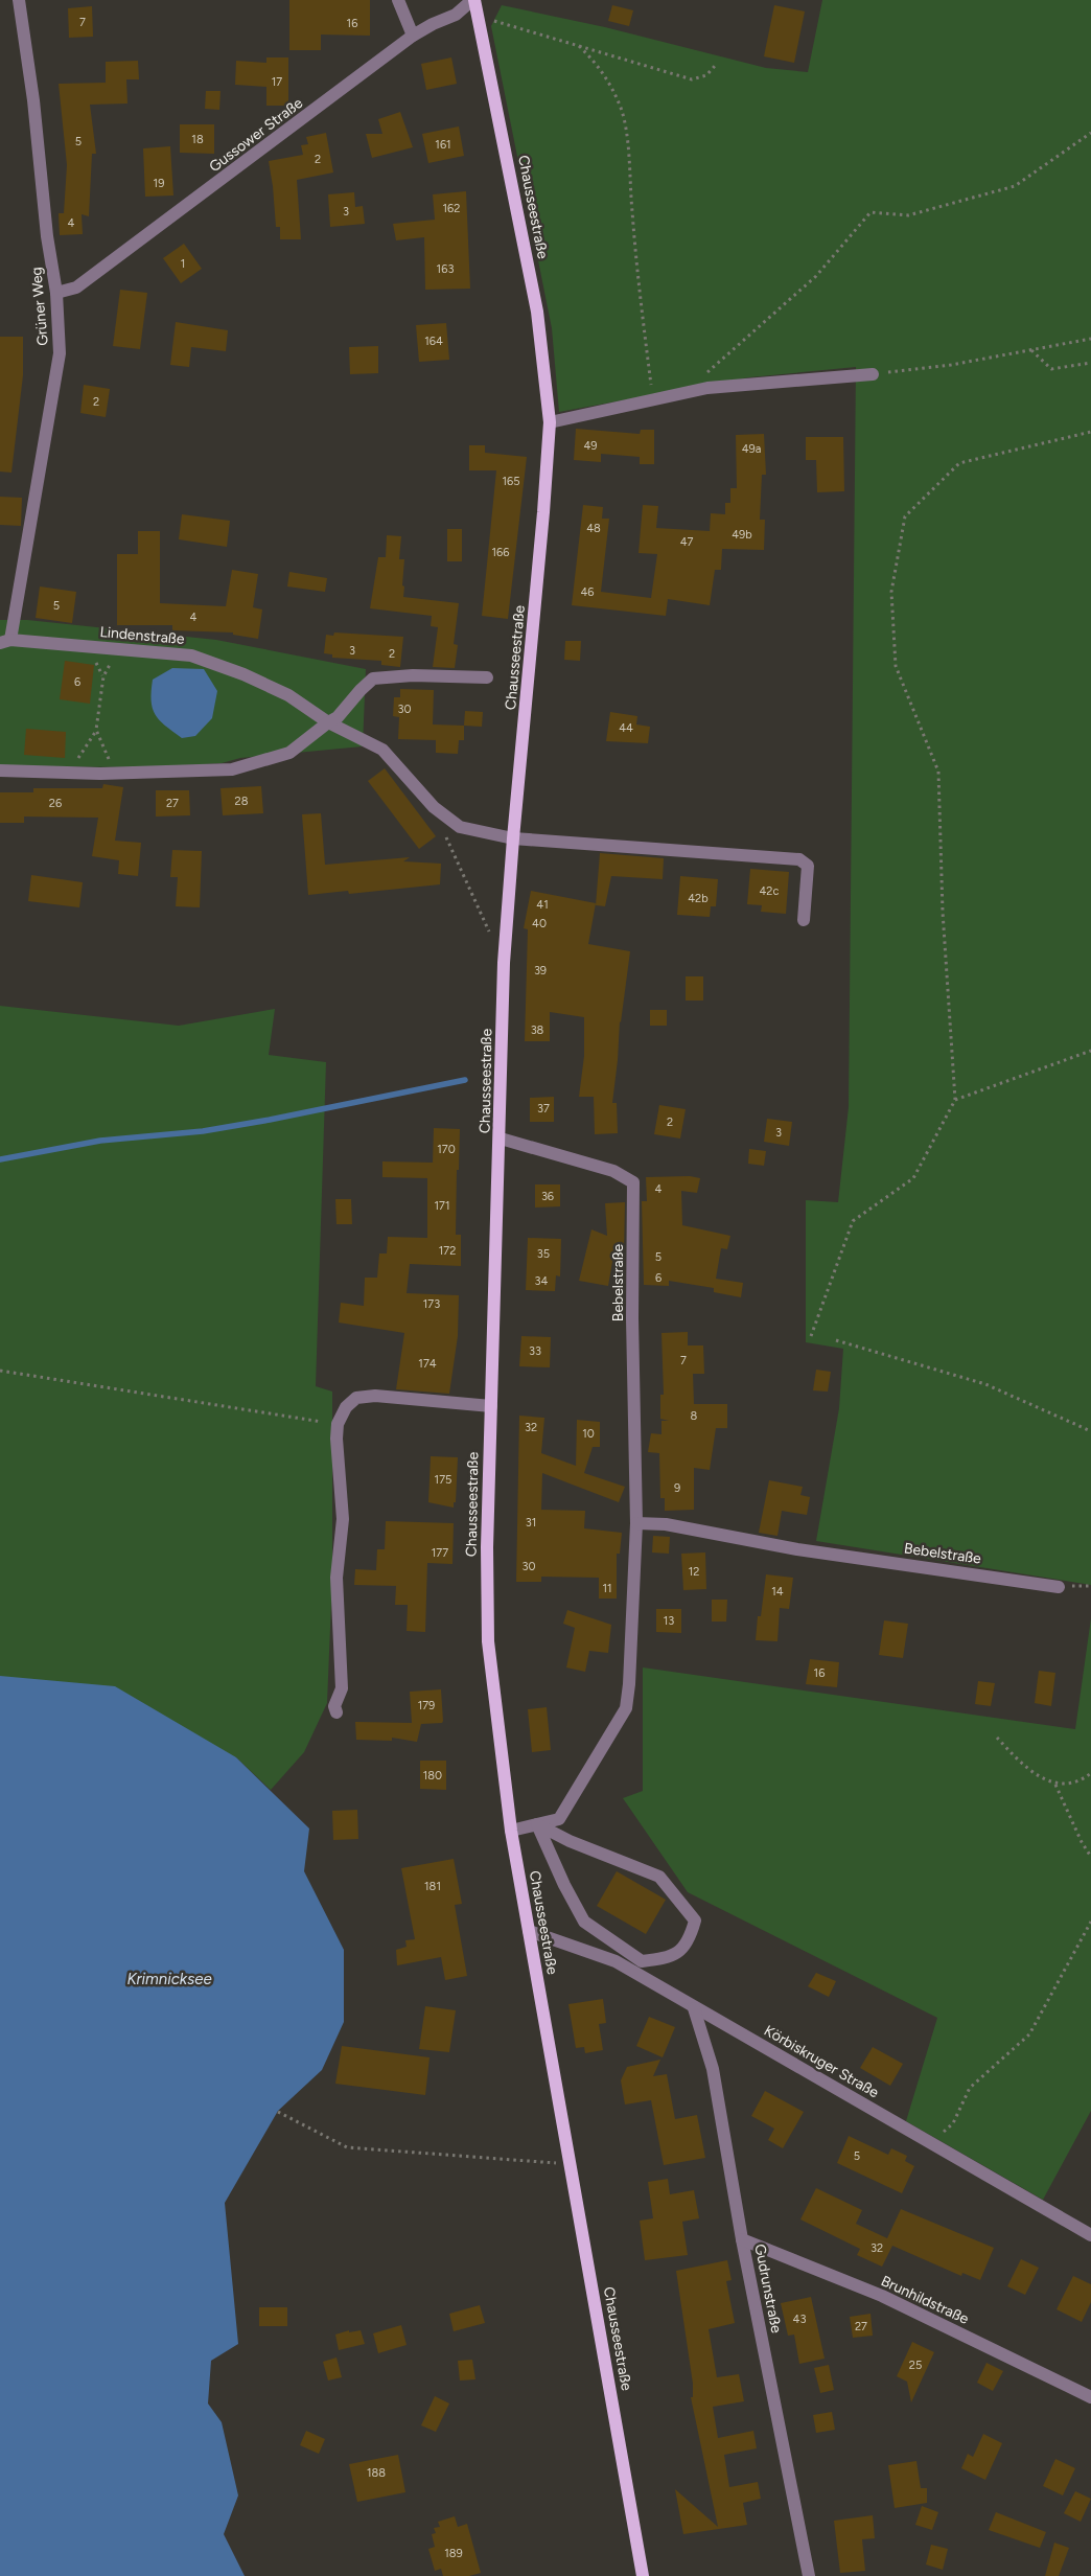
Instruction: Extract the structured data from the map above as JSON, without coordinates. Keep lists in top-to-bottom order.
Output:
{
  "streets": {
    "main road": ["Chausseestraße"],
    "street": [
      "Gussower Straße",
      "Grüner Weg",
      "Lindenstraße",
      "Bebelstraße",
      "Körbiskruger Straße",
      "Gudrunstraße",
      "Brunhildstraße"
    ]
  },
  "crossings": [
    ["Gussower Straße", "Chausseestraße"],
    ["Gussower Straße", "Grüner Weg"],
    ["Chausseestraße", "Lindenstraße"],
    ["Chausseestraße", "Bebelstraße"],
    ["Chausseestraße", "Körbiskruger Straße"],
    ["Grüner Weg", "Lindenstraße"],
    ["Körbiskruger Straße", "Gudrunstraße"],
    ["Gudrunstraße", "Brunhildstraße"]
  ],
  "water": ["Krimnicksee"],
  "house_numbers": [
    "7",
    "16",
    "17",
    "18",
    "5",
    "161",
    "2",
    "19",
    "162",
    "3",
    "4",
    "1",
    "163",
    "164",
    "2",
    "49",
    "49a",
    "165",
    "48",
    "49b",
    "47",
    "166",
    "46",
    "5",
    "4",
    "3",
    "2",
    "6",
    "30",
    "44",
    "28",
    "26",
    "27",
    "42c",
    "42b",
    "41",
    "40",
    "39",
    "38",
    "37",
    "2",
    "3",
    "170",
    "4",
    "36",
    "171",
    "172",
    "35",
    "5",
    "6",
    "34",
    "173",
    "33",
    "7",
    "174",
    "8",
    "32",
    "10",
    "175",
    "9",
    "31",
    "177",
    "30",
    "12",
    "11",
    "14",
    "13",
    "16",
    "179",
    "180",
    "181",
    "5",
    "32",
    "43",
    "27",
    "25",
    "188",
    "189"
  ]
}
